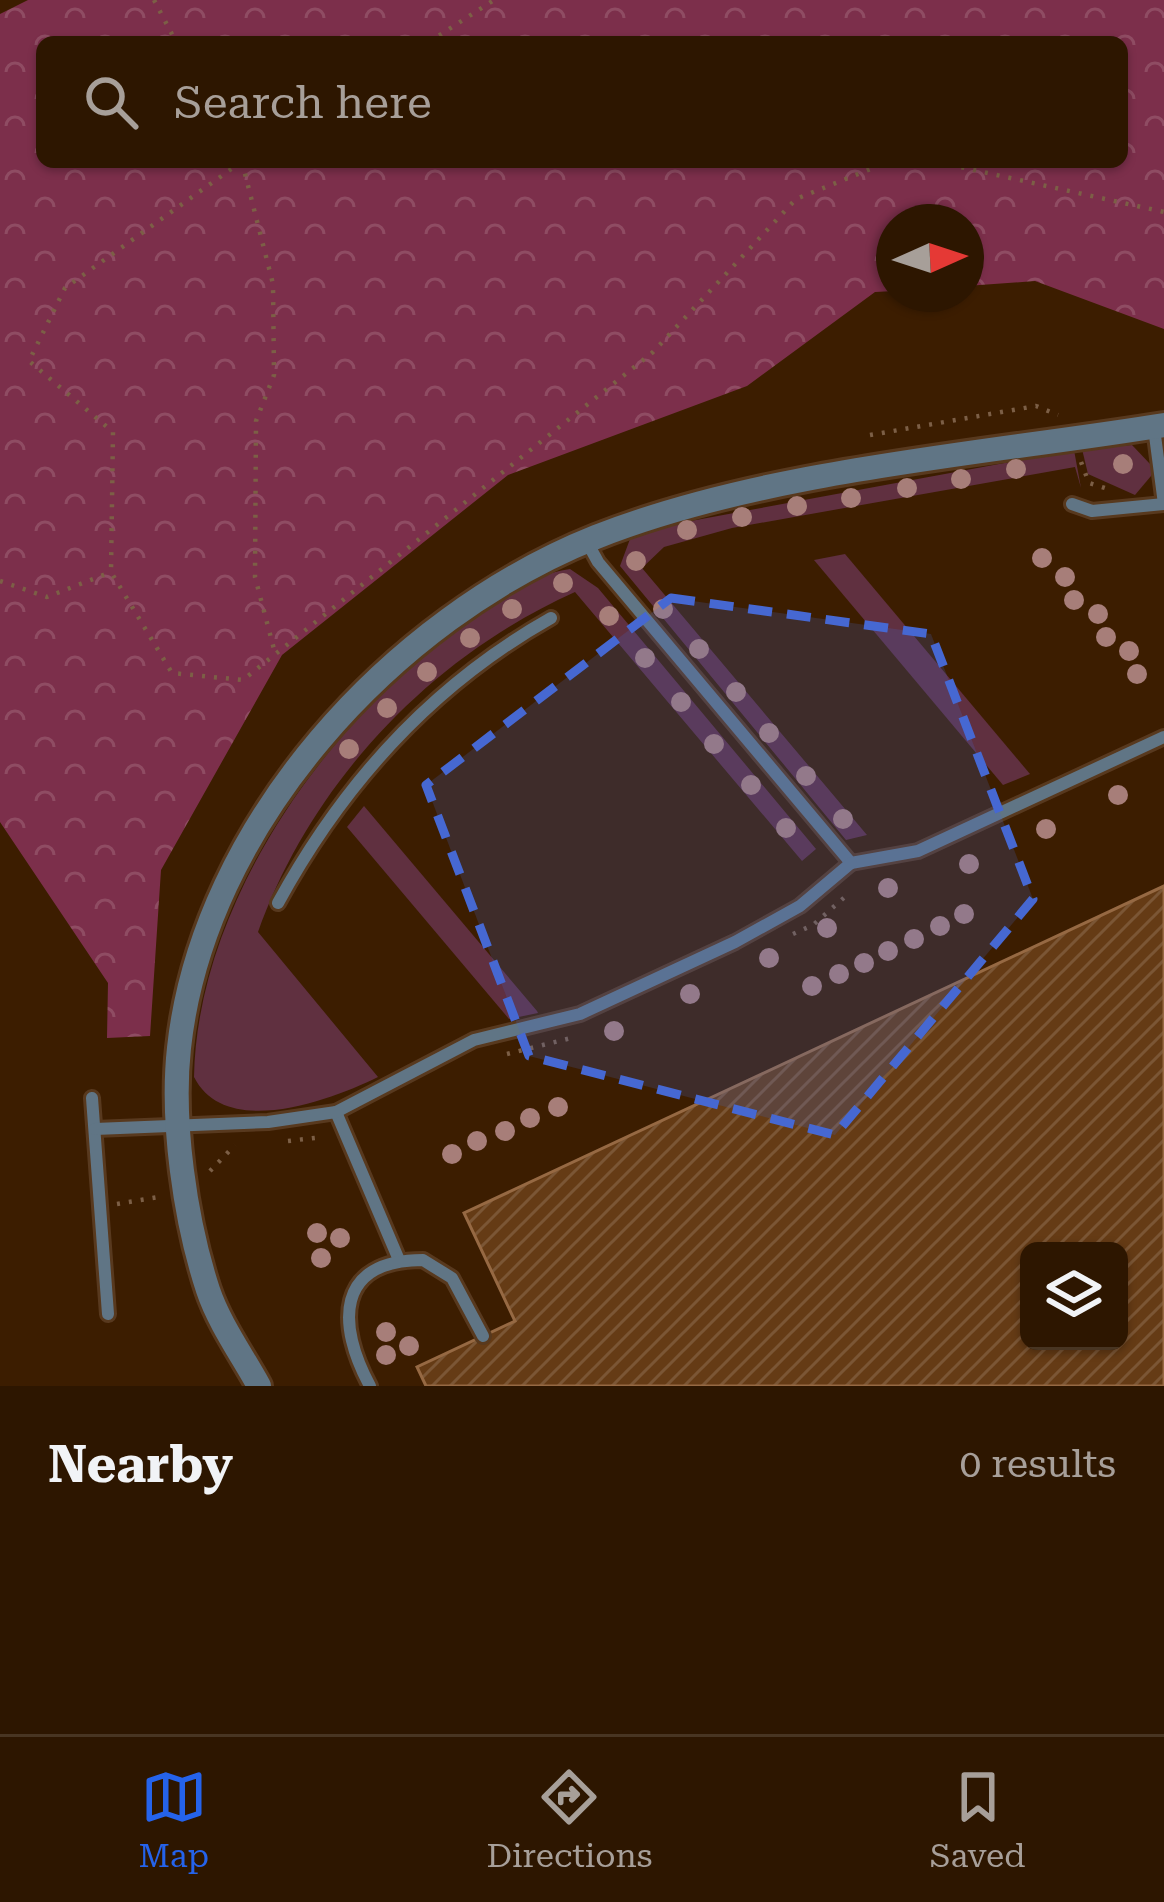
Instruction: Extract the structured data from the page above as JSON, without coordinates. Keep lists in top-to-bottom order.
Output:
{
  "north": "right",
  "page": {
    "search": "Search here",
    "heading": ["Nearby", "0 results"],
    "nav": ["Map", "Directions", "Saved"]
  }
}
